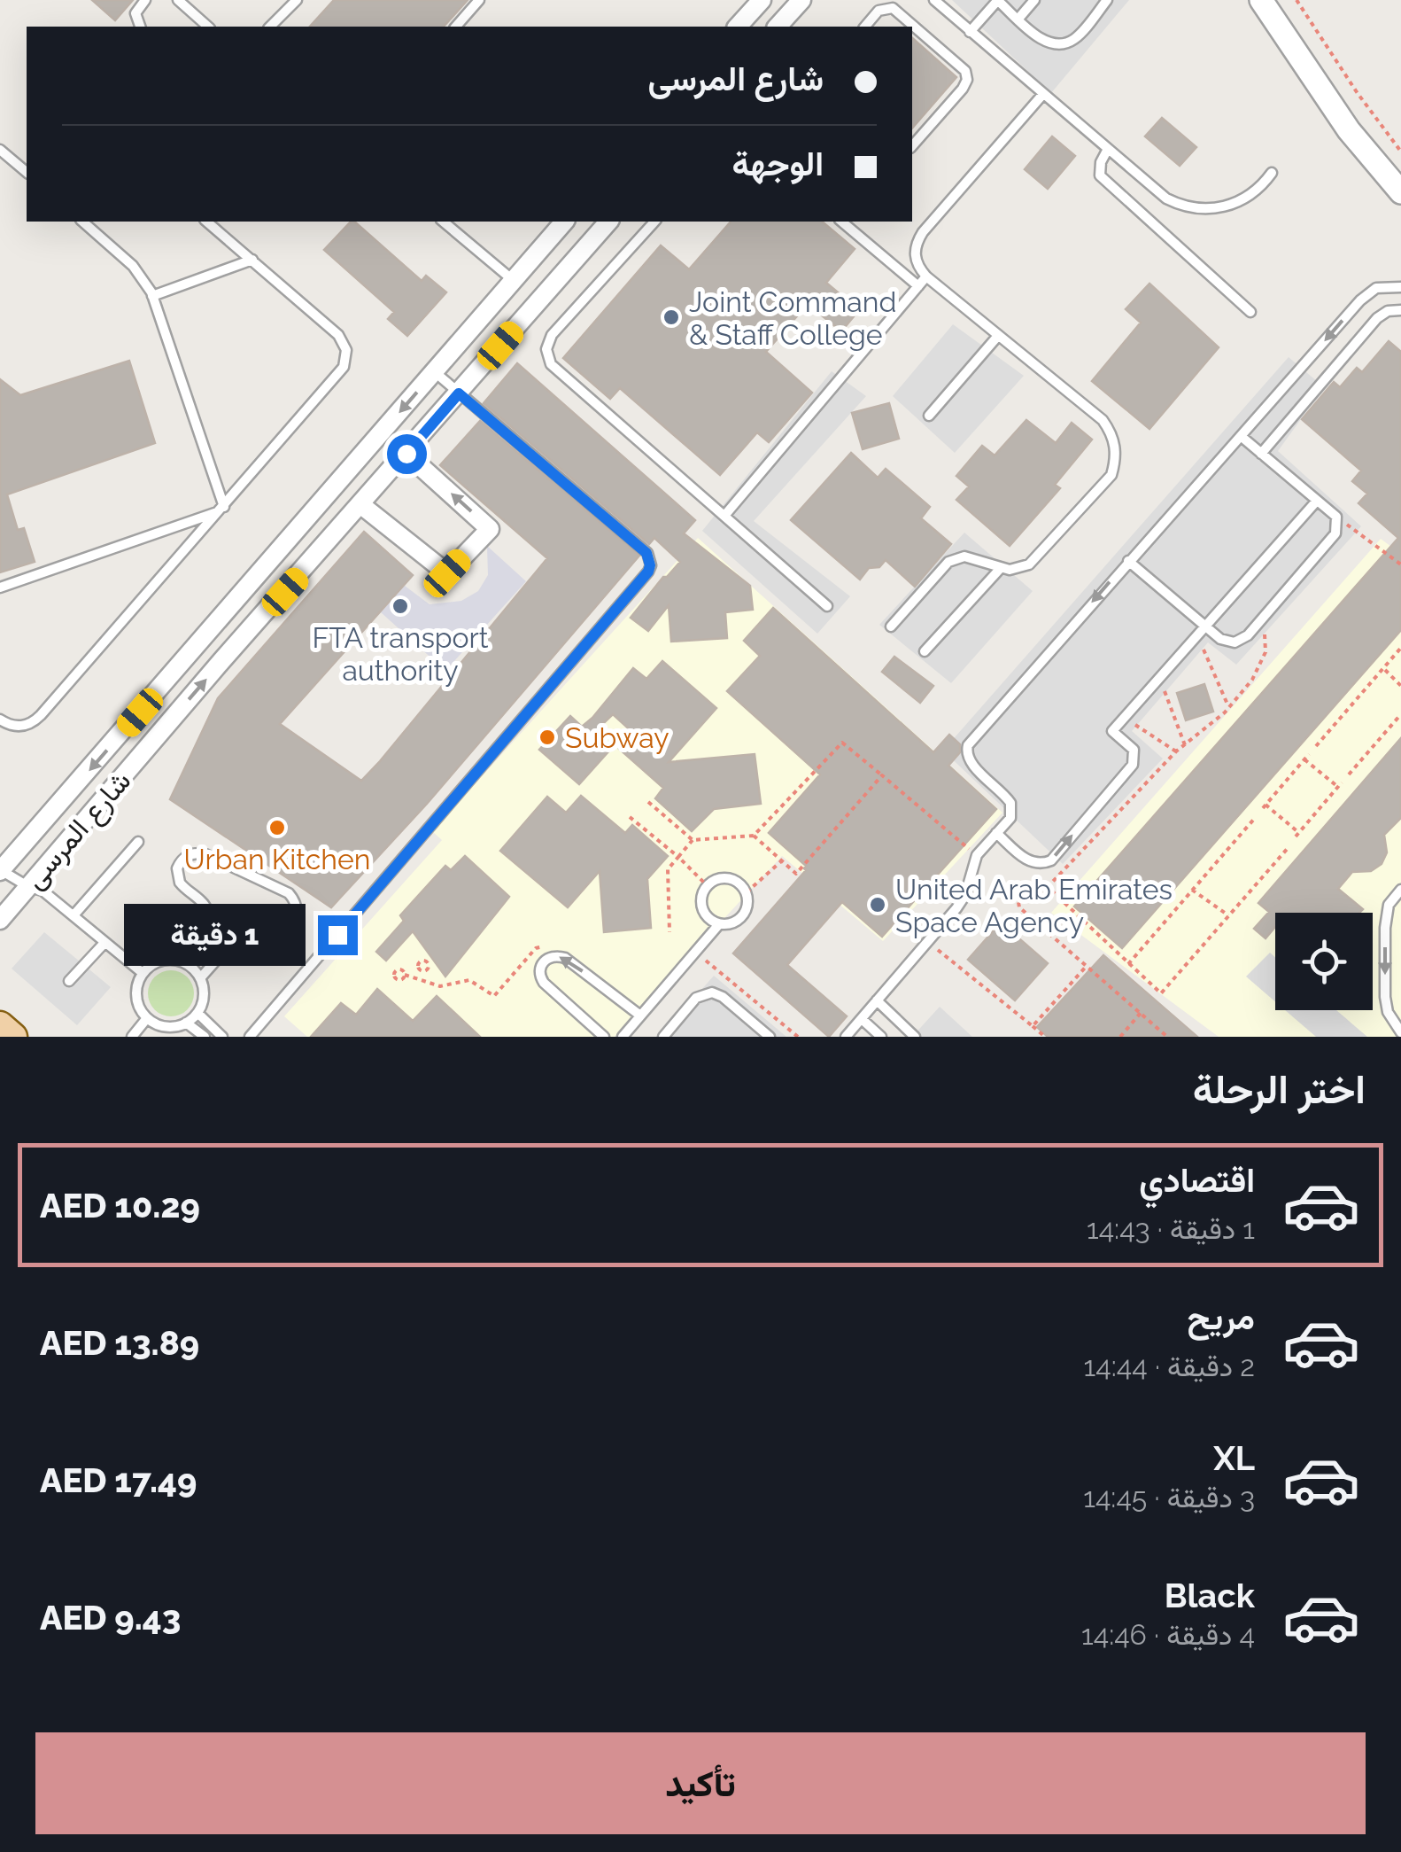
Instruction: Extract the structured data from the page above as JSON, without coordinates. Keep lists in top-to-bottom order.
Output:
{
  "streets": {
    "street": ["شارع المرسى"]
  },
  "places": [
    "Joint Command & Staff College",
    "FTA transport authority",
    "Subway",
    "Urban Kitchen",
    "United Arab Emirates Space Agency"
  ],
  "page": {
    "banner": ["شارع المرسى", "الوجهة"],
    "bubble": "1 دقيقة",
    "heading": "اختر الرحلة",
    "list": [
      {
        "name": "اقتصادي",
        "note": "1 دقيقة · 14:43",
        "value": "AED 10.29"
      },
      {
        "name": "مريح",
        "note": "2 دقيقة · 14:44",
        "value": "AED 13.89"
      },
      {
        "name": "XL",
        "note": "3 دقيقة · 14:45",
        "value": "AED 17.49"
      },
      {
        "name": "Black",
        "note": "4 دقيقة · 14:46",
        "value": "AED 9.43"
      }
    ],
    "buttons": "تأكيد"
  }
}
